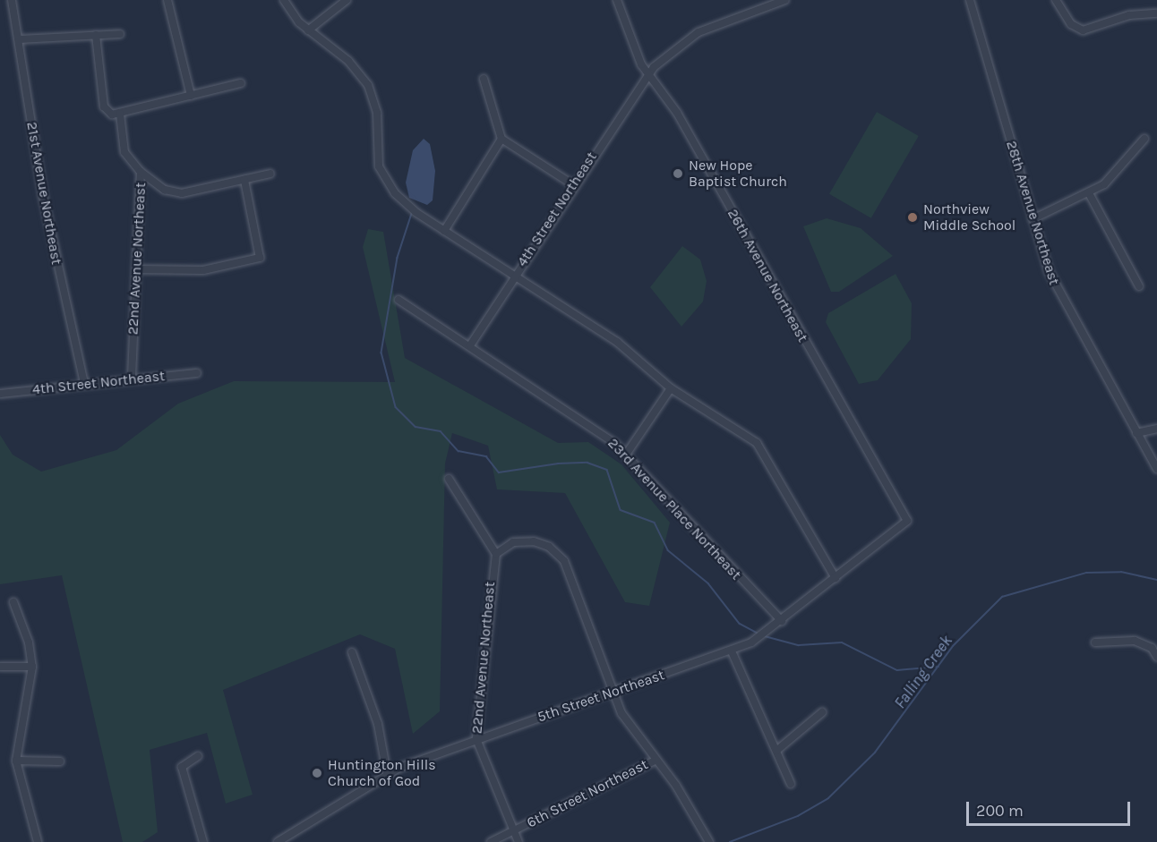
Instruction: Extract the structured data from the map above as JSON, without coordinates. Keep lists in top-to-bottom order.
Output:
{
  "streets": {
    "street": [
      "21st Avenue Northeast",
      "4th Street Northeast",
      "28th Avenue Northeast",
      "22nd Avenue Northeast",
      "26th Avenue Northeast",
      "23rd Avenue Place Northeast",
      "5th Street Northeast",
      "6th Street Northeast"
    ]
  },
  "crossings": [
    ["21st Avenue Northeast", "4th Street Northeast"],
    ["4th Street Northeast", "22nd Avenue Northeast"],
    ["4th Street Northeast", "26th Avenue Northeast"],
    ["4th Street Northeast", "23rd Avenue Place Northeast"],
    ["22nd Avenue Northeast", "5th Street Northeast"],
    ["22nd Avenue Northeast", "6th Street Northeast"],
    ["26th Avenue Northeast", "5th Street Northeast"],
    ["23rd Avenue Place Northeast", "5th Street Northeast"]
  ],
  "water": ["Falling Creek"],
  "places": ["New Hope Baptist Church", "Northview Middle School", "Huntington Hills Church of God"],
  "scale_bar": "200 m"
}
